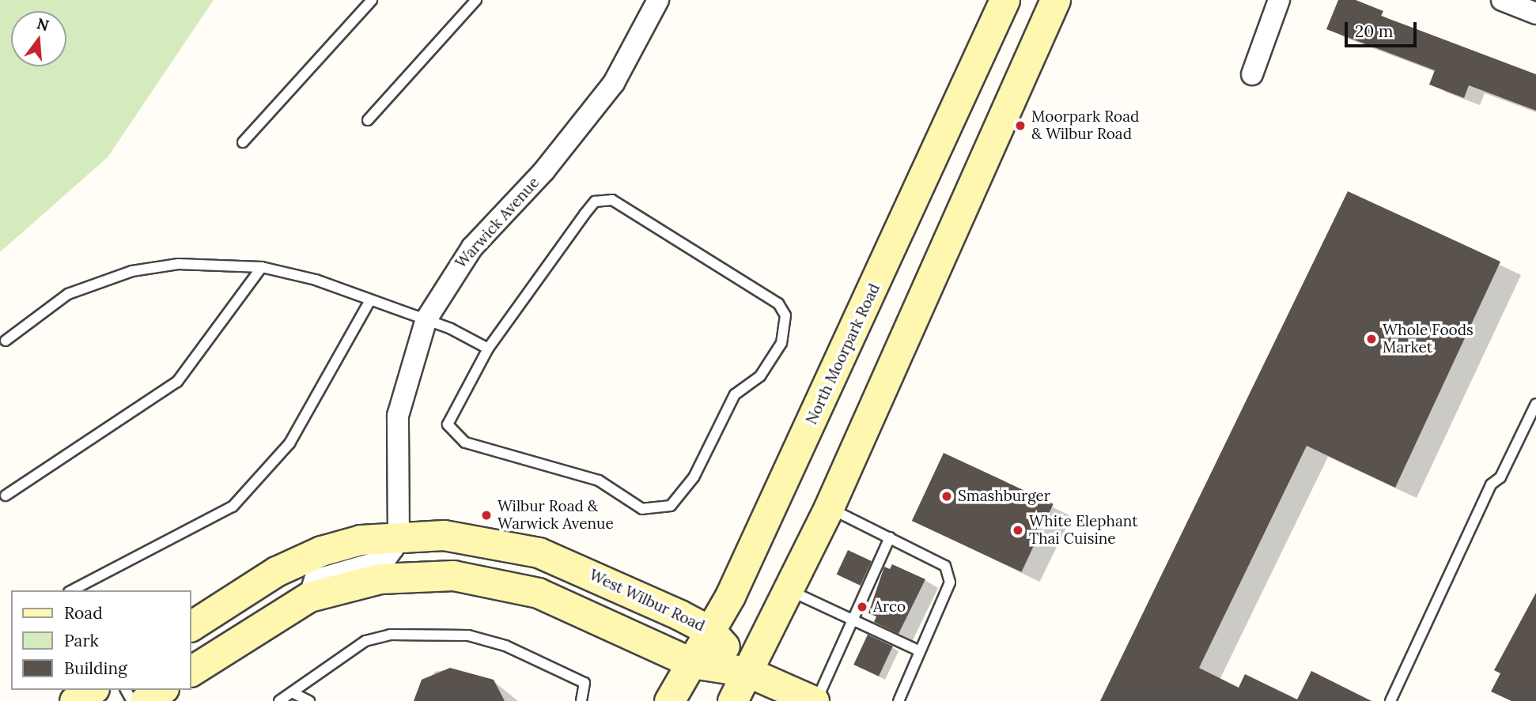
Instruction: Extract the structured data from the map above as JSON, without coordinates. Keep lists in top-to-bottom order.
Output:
{
  "streets": {
    "main road": ["North Moorpark Road", "West Wilbur Road"],
    "street": ["Warwick Avenue"]
  },
  "crossings": [
    ["Warwick Avenue", "West Wilbur Road"],
    ["North Moorpark Road", "West Wilbur Road"]
  ],
  "places": [
    "Moorpark Road & Wilbur Road",
    "Whole Foods Market",
    "Smashburger",
    "Wilbur Road & Warwick Avenue",
    "White Elephant Thai Cuisine",
    "Arco"
  ],
  "legend": ["Road", "Park", "Building"],
  "scale_bar": "20 m",
  "north": "top"
}
